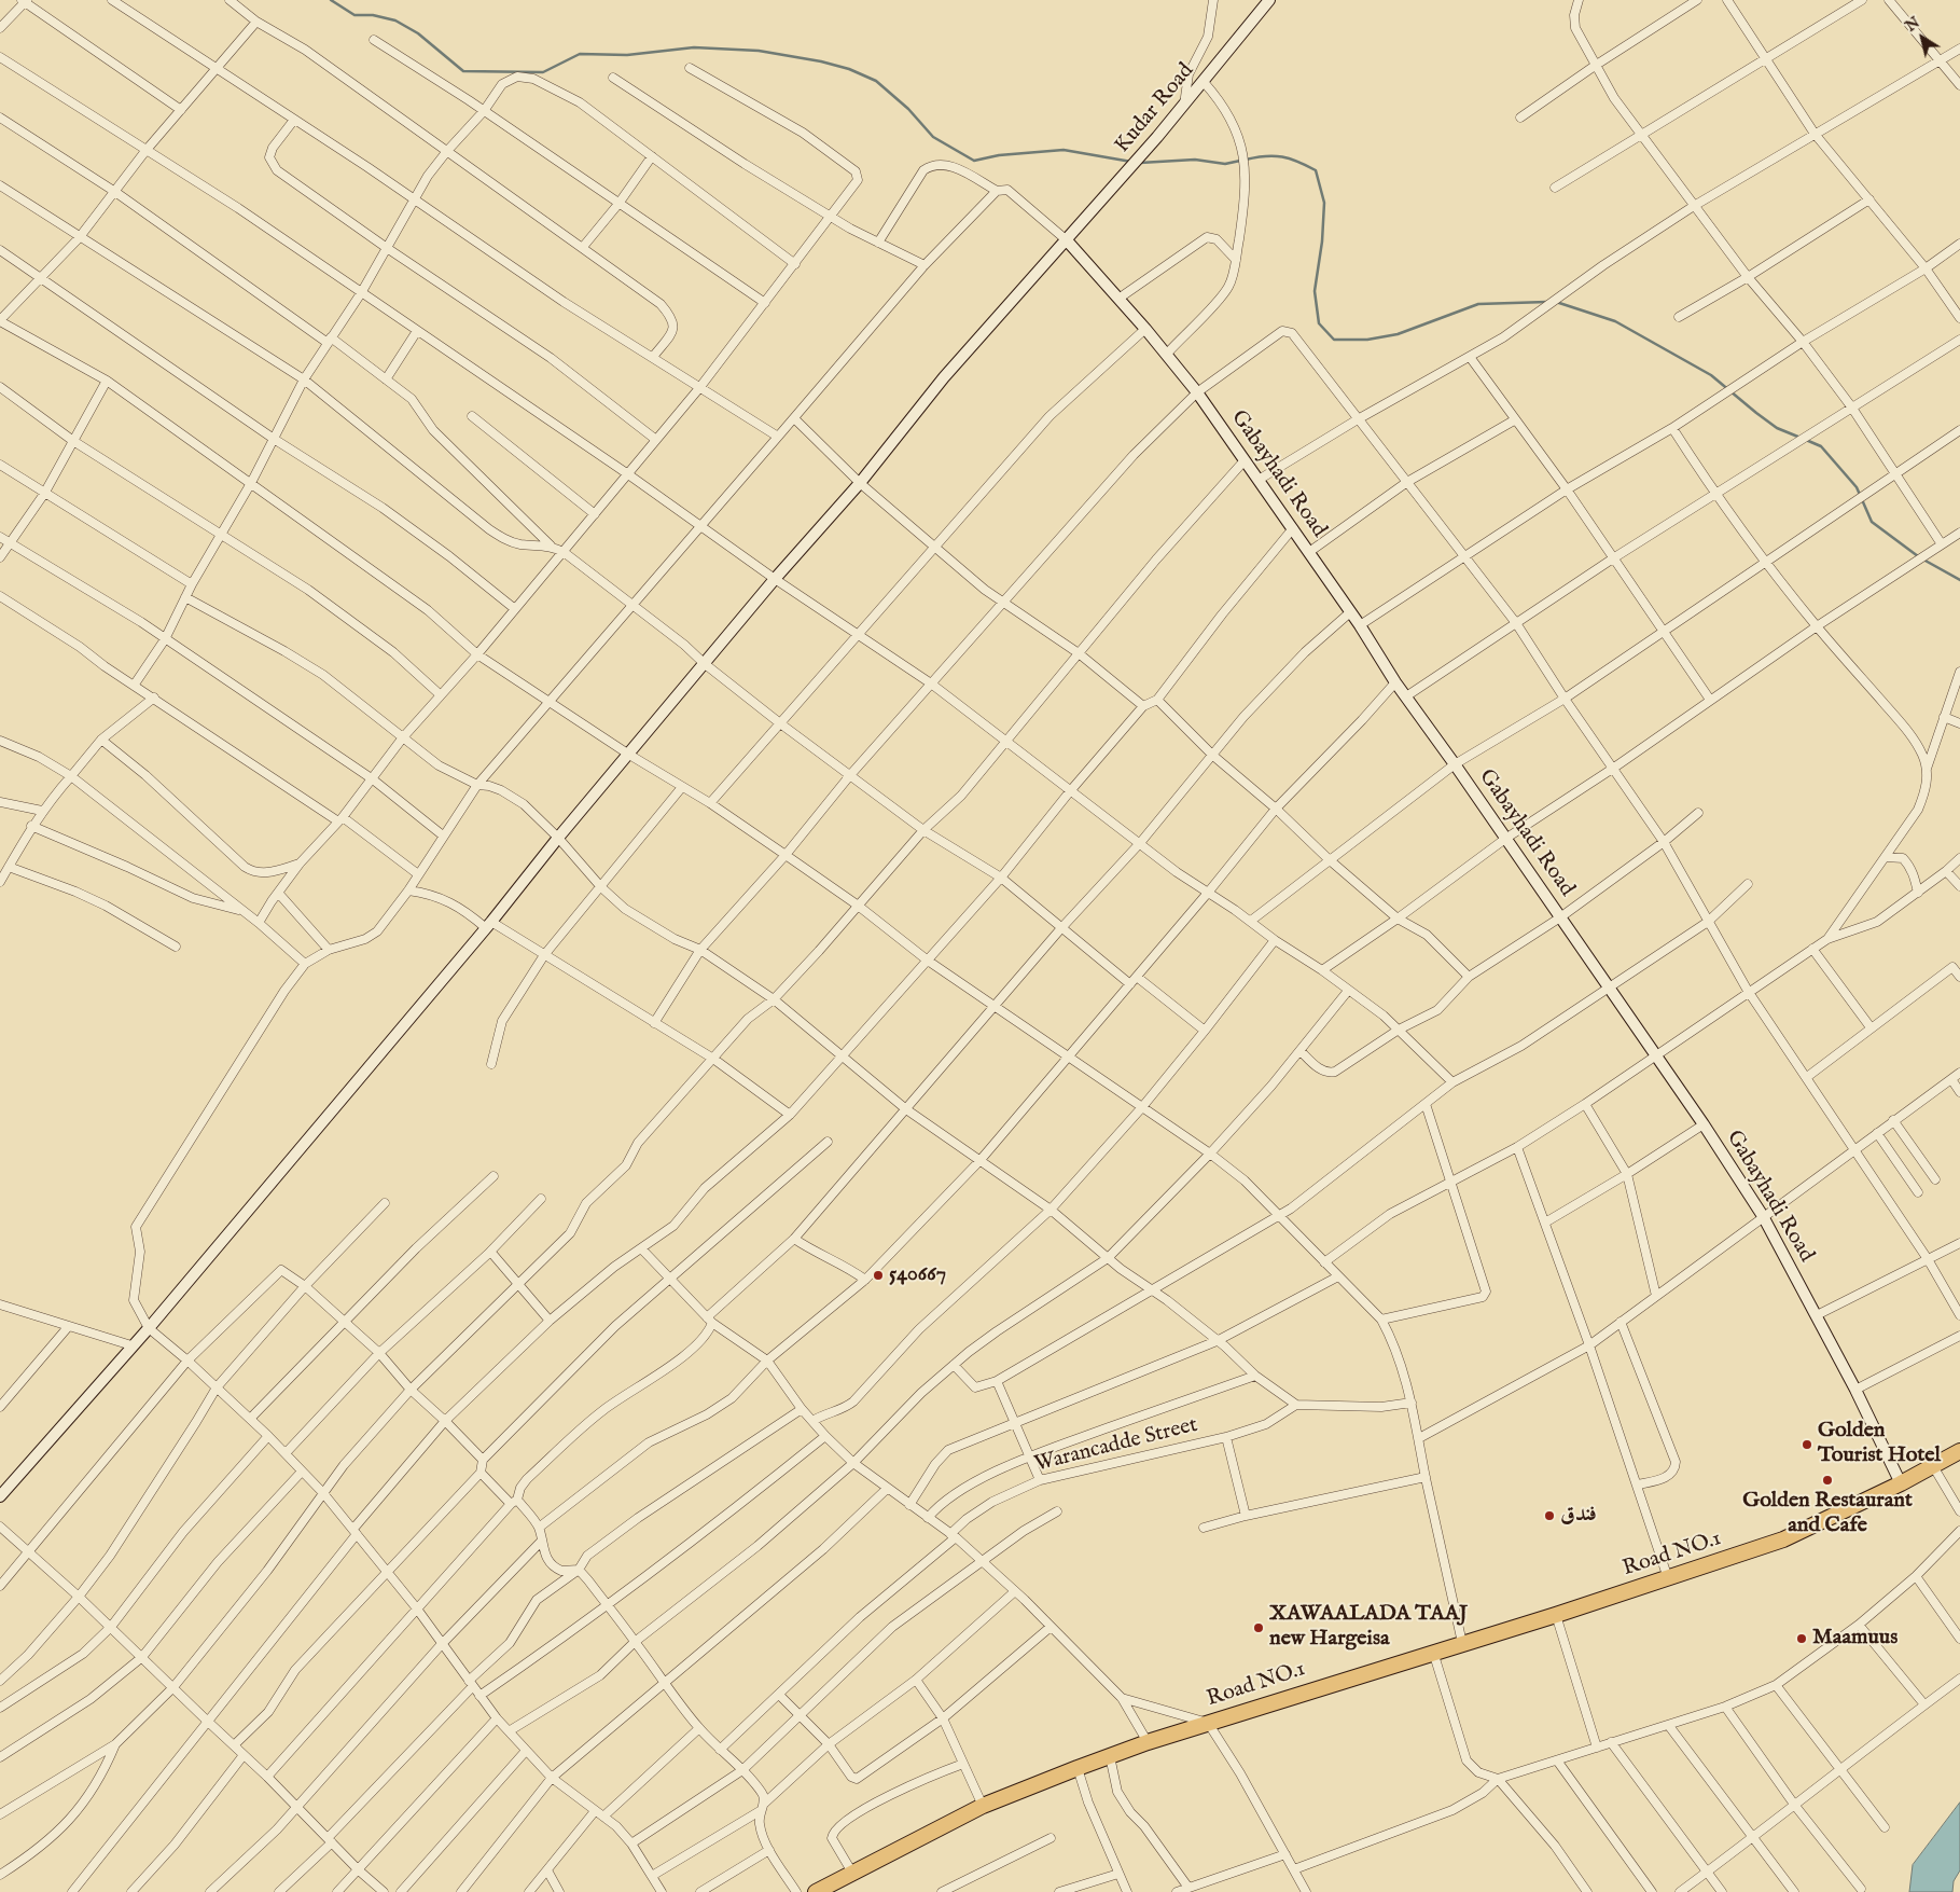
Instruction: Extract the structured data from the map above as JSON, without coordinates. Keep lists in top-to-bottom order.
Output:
{
  "streets": {
    "highway": ["Road NO.1"],
    "street": ["Kudar Road", "Gabayhadi Road", "Warancadde Street"]
  },
  "crossings": [
    ["Kudar Road", "Gabayhadi Road"],
    ["Gabayhadi Road", "Road NO.1"]
  ],
  "places": [
    "540667",
    "Golden Tourist Hotel",
    "Golden Restaurant and Cafe",
    "فندق",
    "XAWAALADA TAAJ new Hargeisa",
    "Maamuus"
  ],
  "north": "top left"
}
